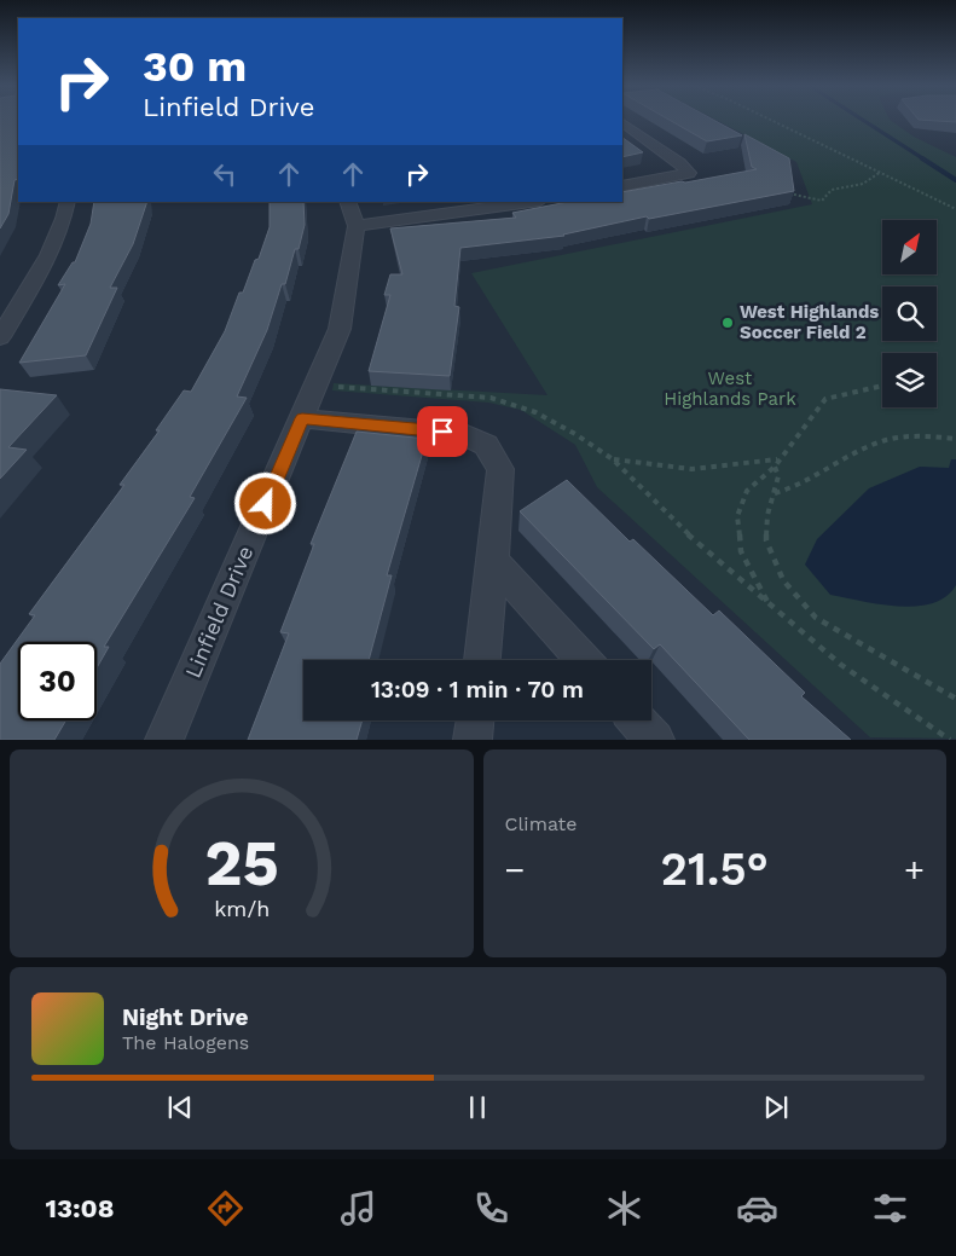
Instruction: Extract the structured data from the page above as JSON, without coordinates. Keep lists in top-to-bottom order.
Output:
{
  "streets": {
    "street": ["Linfield Drive"]
  },
  "parks": ["West Highlands Park"],
  "places": ["West Highlands Soccer Field 2"],
  "north": "top right",
  "page": {
    "turn": ["30 m", "Linfield Drive"],
    "limit": "30",
    "trip": "13:09 · 1 min · 70 m",
    "tile": "Climate",
    "heat": ["−", "21.5°", "+"],
    "song": ["Night Drive", "The Halogens"],
    "tabs": "13:08",
    "gauge": ["25", "km/h"]
  }
}
